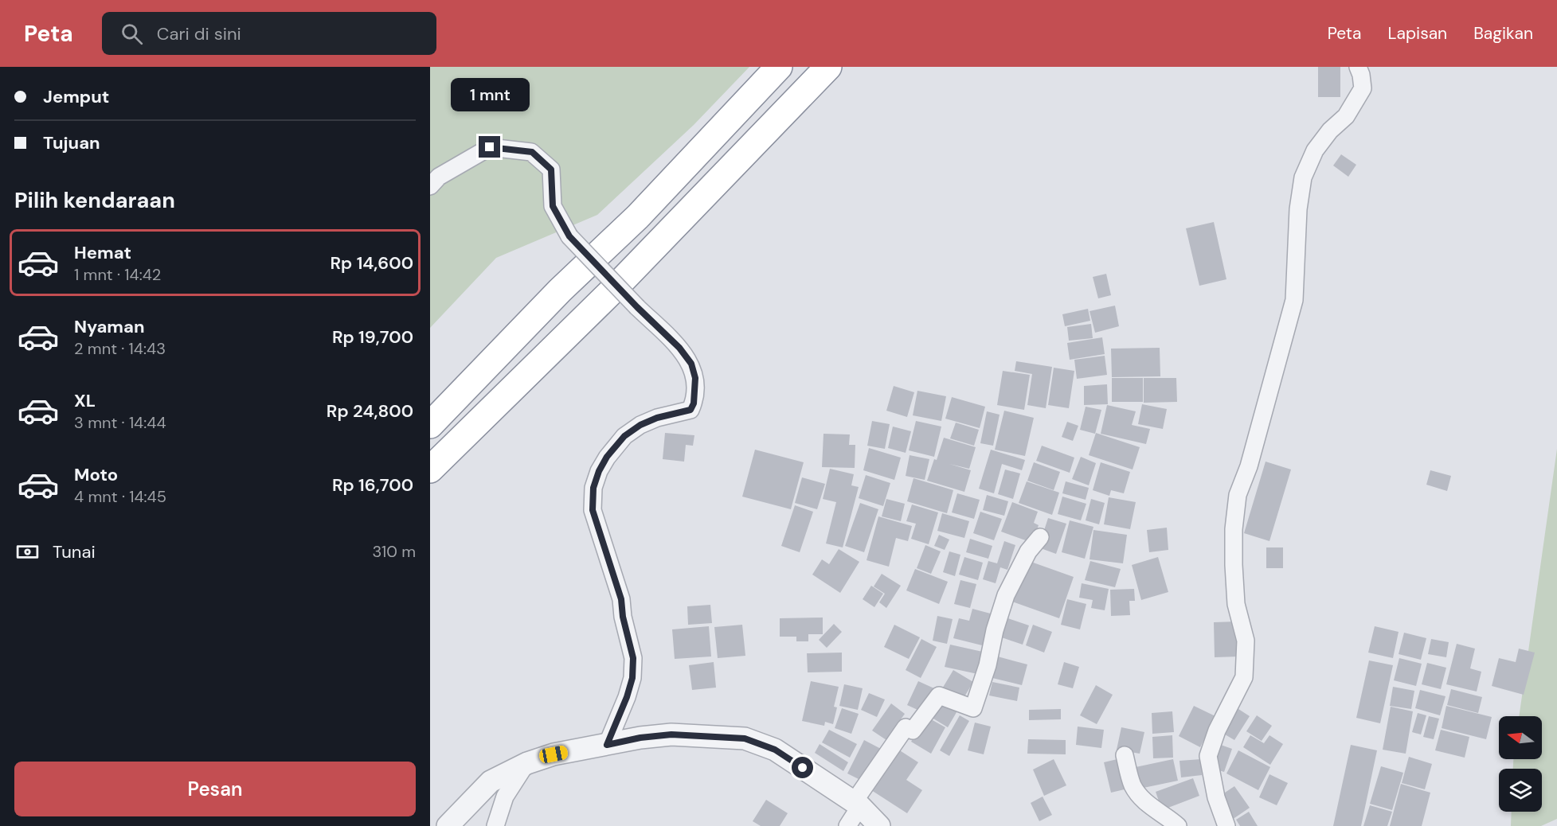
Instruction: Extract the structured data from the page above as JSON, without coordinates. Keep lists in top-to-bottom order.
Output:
{
  "north": "left",
  "page": {
    "header": "Peta",
    "search": "Cari di sini",
    "nav": ["Peta", "Lapisan", "Bagikan"],
    "banner": ["Jemput", "Tujuan"],
    "bubble": "1 mnt",
    "heading": "Pilih kendaraan",
    "list": [
      {
        "name": "Hemat",
        "note": "1 mnt · 14:42",
        "value": "Rp 14,600"
      },
      {
        "name": "Nyaman",
        "note": "2 mnt · 14:43",
        "value": "Rp 19,700"
      },
      {
        "name": "XL",
        "note": "3 mnt · 14:44",
        "value": "Rp 24,800"
      },
      {
        "name": "Moto",
        "note": "4 mnt · 14:45",
        "value": "Rp 16,700"
      }
    ],
    "pay": ["Tunai", "310 m"],
    "buttons": "Pesan"
  }
}
